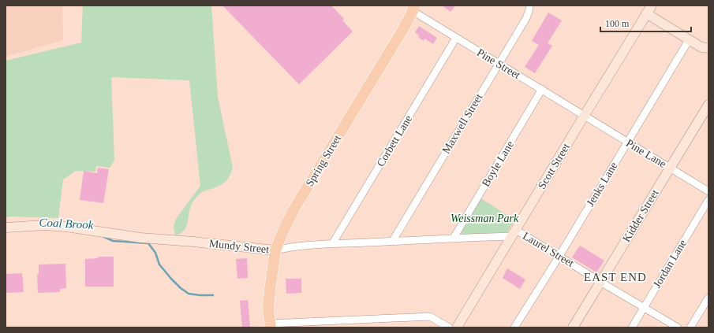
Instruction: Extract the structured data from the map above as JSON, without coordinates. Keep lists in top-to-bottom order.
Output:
{
  "streets": {
    "main road": [
      "Spring Street",
      "Scott Street",
      "Kidder Street",
      "Mundy Street"
    ],
    "street": [
      "Pine Street",
      "Maxwell Street",
      "Corbett Lane",
      "Pine Lane",
      "Boyle Lane",
      "Jenks Lane",
      "Laurel Street",
      "Jordan Lane"
    ]
  },
  "crossings": [
    ["Pine Street", "Maxwell Street"],
    ["Pine Street", "Corbett Lane"],
    ["Pine Street", "Pine Lane"],
    ["Pine Street", "Spring Street"],
    ["Pine Street", "Boyle Lane"],
    ["Pine Street", "Scott Street"],
    ["Maxwell Street", "Mundy Street"],
    ["Corbett Lane", "Mundy Street"],
    ["Pine Lane", "Scott Street"],
    ["Pine Lane", "Jenks Lane"],
    ["Pine Lane", "Kidder Street"],
    ["Spring Street", "Mundy Street"],
    ["Boyle Lane", "Mundy Street"],
    ["Scott Street", "Mundy Street"],
    ["Scott Street", "Laurel Street"],
    ["Jenks Lane", "Laurel Street"],
    ["Kidder Street", "Laurel Street"],
    ["Mundy Street", "Laurel Street"],
    ["Laurel Street", "Jordan Lane"]
  ],
  "districts": ["EAST END"],
  "water": ["Coal Brook"],
  "parks": ["Weissman Park"],
  "scale_bar": "100 m"
}
